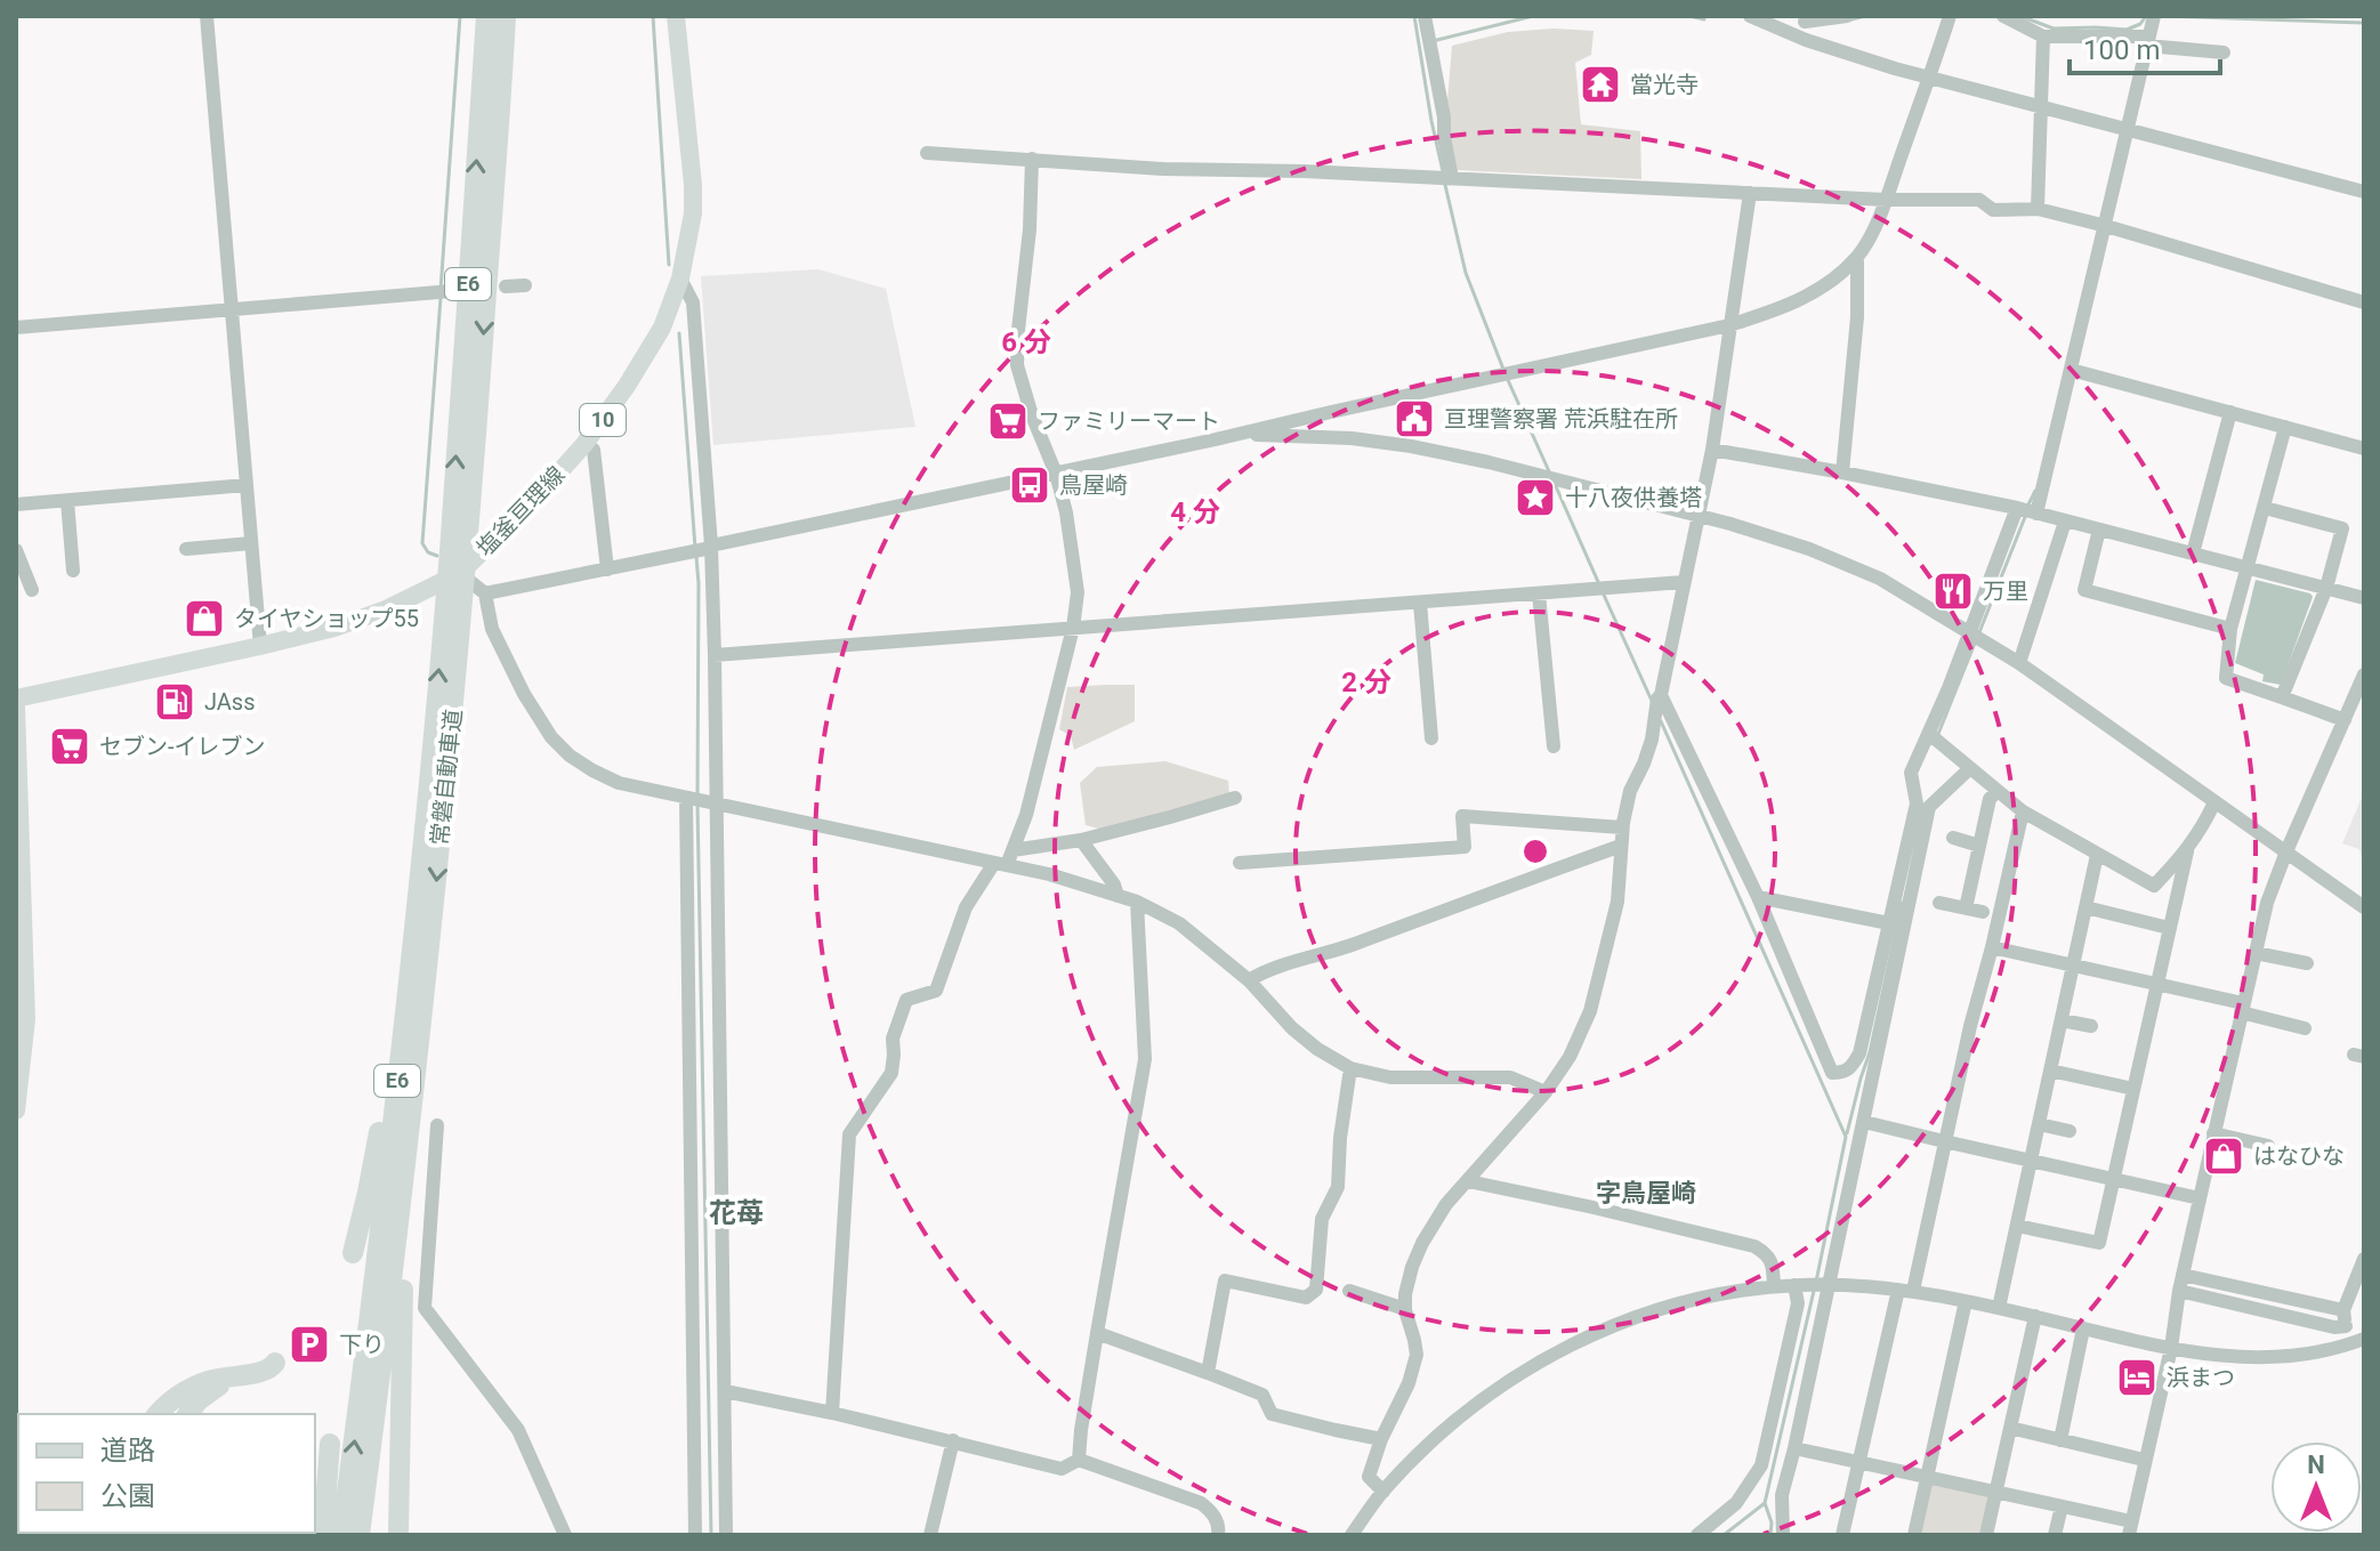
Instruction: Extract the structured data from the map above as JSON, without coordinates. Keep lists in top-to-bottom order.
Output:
{
  "streets": {
    "highway": ["E6", "常磐自動車道"],
    "main road": ["10", "塩釜亘理線"]
  },
  "districts": ["字鳥屋崎", "花苺"],
  "places": {
    "temple": ["當光寺"],
    "public building": ["亘理警察署 荒浜駐在所"],
    "supermarket": ["ファミリーマート", "セブン-イレブン"],
    "bus stop": ["鳥屋崎"],
    "place": ["十八夜供養塔"],
    "restaurant": ["万里"],
    "shop": ["タイヤショップ55", "はなひな"],
    "fuel station": ["JAss"],
    "parking": ["下り"],
    "hotel": ["浜まつ"]
  },
  "legend": ["道路", "公園"],
  "scale_bar": "100 m",
  "north": "top",
  "rings": ["6 分", "4 分", "2 分"]
}
